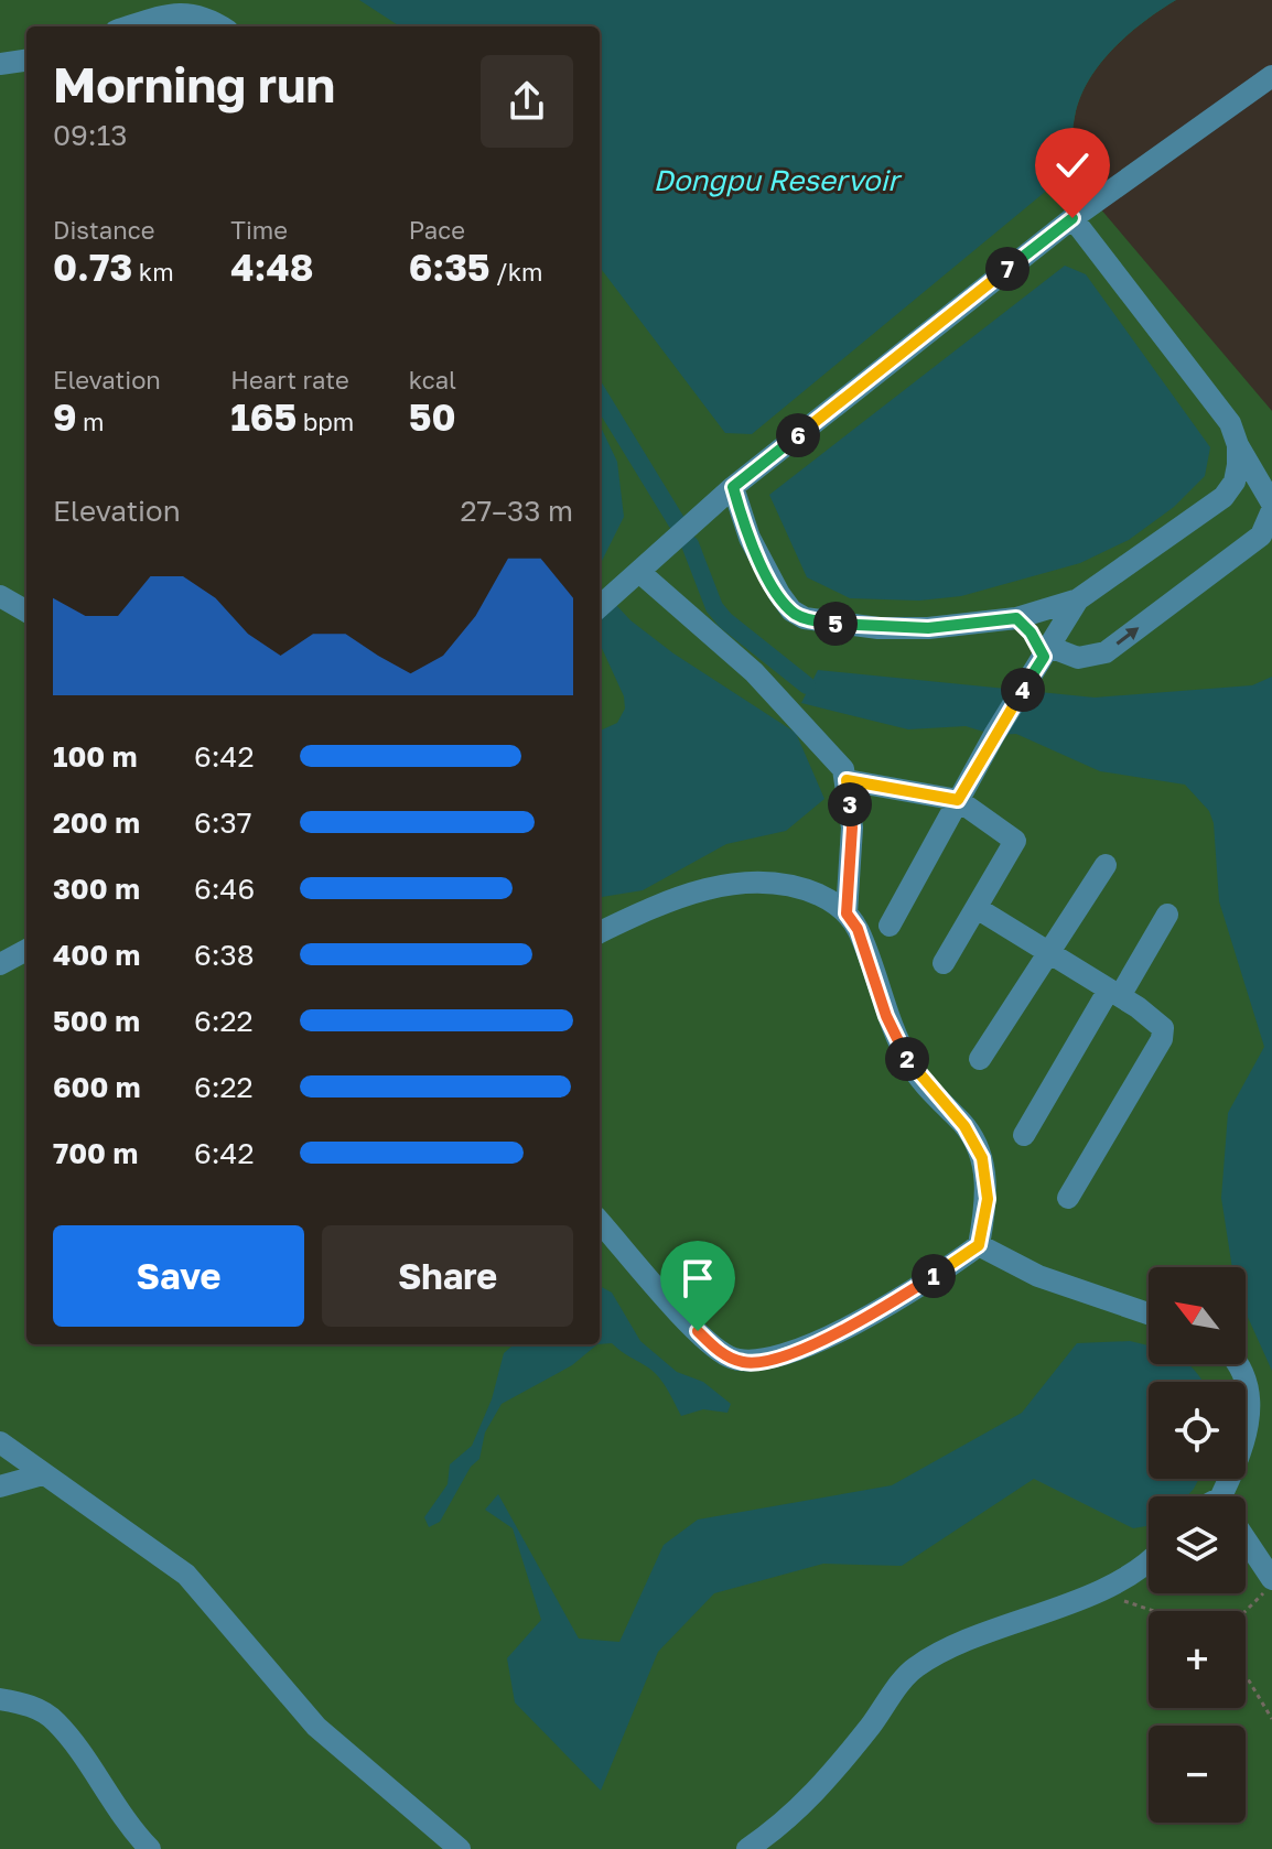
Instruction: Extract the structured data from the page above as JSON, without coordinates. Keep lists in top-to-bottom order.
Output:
{
  "water": ["Dongpu Reservoir"],
  "north": "top left",
  "page": {
    "heading": ["Morning run", "09:13"],
    "stats": [
      ["Distance", "0.73 km"],
      ["Time", "4:48"],
      ["Pace", "6:35 /km"],
      ["Elevation", "9 m"],
      ["Heart rate", "165 bpm"],
      ["kcal", "50"]
    ],
    "pins": [
      "7",
      "6",
      "5",
      "4",
      "3",
      "2",
      "1"
    ],
    "chart": ["Elevation", "27–33 m"],
    "list": [
      {
        "name": "100 m",
        "note": "6:42"
      },
      {
        "name": "200 m",
        "note": "6:37"
      },
      {
        "name": "300 m",
        "note": "6:46"
      },
      {
        "name": "400 m",
        "note": "6:38"
      },
      {
        "name": "500 m",
        "note": "6:22"
      },
      {
        "name": "600 m",
        "note": "6:22"
      },
      {
        "name": "700 m",
        "note": "6:42"
      }
    ],
    "buttons": ["Save", "Share"],
    "map_buttons": ["+", "−"]
  }
}
